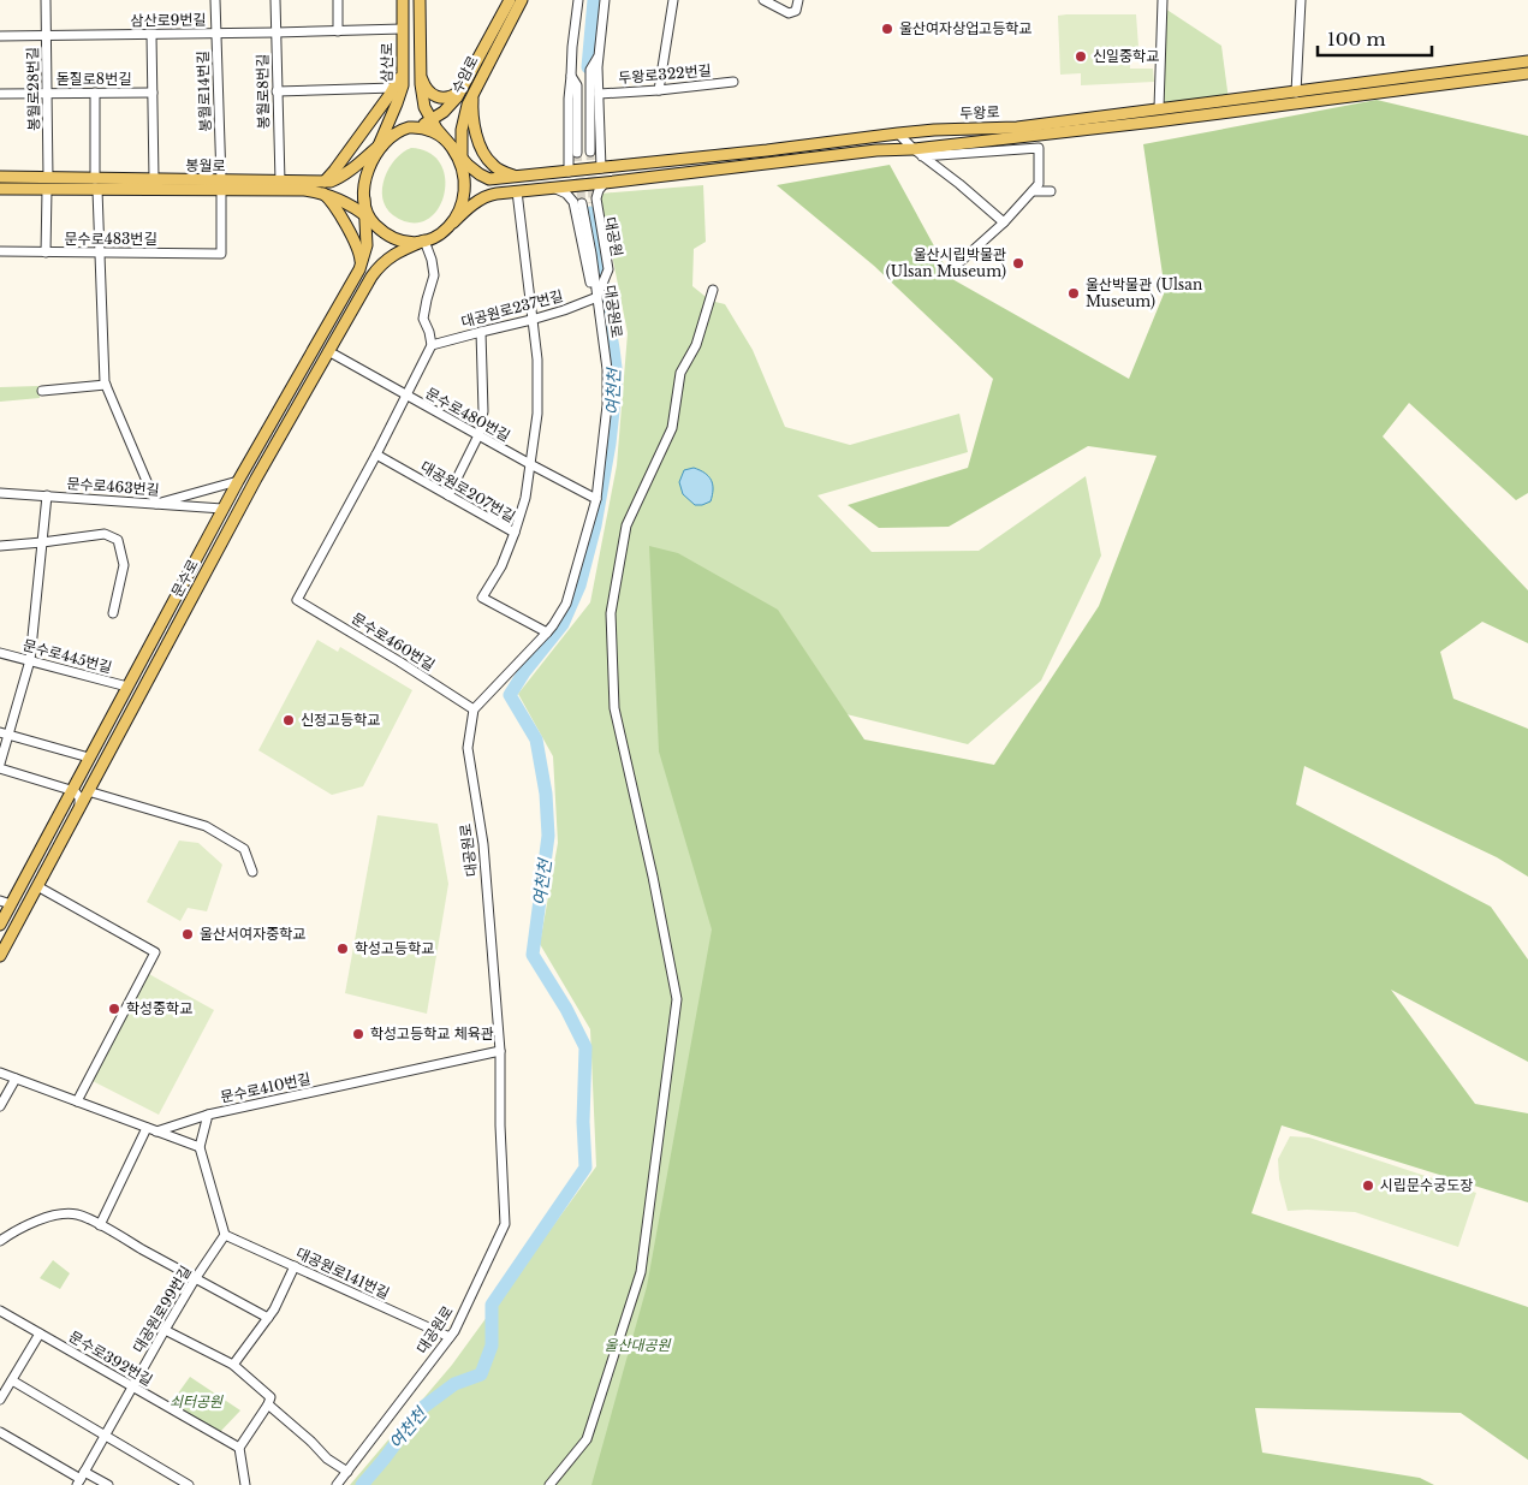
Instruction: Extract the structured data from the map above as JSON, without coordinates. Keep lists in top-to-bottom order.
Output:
{
  "streets": {
    "main road": [
      "삼산로",
      "수암로",
      "두왕로",
      "봉월로",
      "문수로"
    ],
    "street": [
      "삼산로9번길",
      "두왕로322번길",
      "돋질로8번길",
      "봉월로28번길",
      "봉월로14번길",
      "봉월로8번길",
      "문수로483번길",
      "대공원로237번길",
      "대공원로",
      "문수로480번길",
      "문수로463번길",
      "대공원로207번길",
      "문수로460번길",
      "문수로445번길",
      "문수로410번길",
      "대공원로141번길",
      "대공원로99번길",
      "문수로392번길"
    ]
  },
  "crossings": [
    ["삼산로9번길", "삼산로"],
    ["삼산로9번길", "봉월로28번길"],
    ["삼산로9번길", "봉월로14번길"],
    ["삼산로9번길", "봉월로8번길"],
    ["삼산로", "수암로"],
    ["삼산로", "두왕로"],
    ["삼산로", "봉월로"],
    ["삼산로", "문수로"],
    ["수암로", "두왕로"],
    ["수암로", "봉월로"],
    ["수암로", "문수로"],
    ["두왕로322번길", "두왕로"],
    ["돋질로8번길", "봉월로28번길"],
    ["봉월로28번길", "봉월로"],
    ["봉월로14번길", "봉월로"],
    ["봉월로14번길", "문수로483번길"],
    ["봉월로8번길", "봉월로"],
    ["두왕로", "봉월로"],
    ["두왕로", "문수로"],
    ["봉월로", "문수로"],
    ["대공원로237번길", "대공원로"],
    ["대공원로", "문수로480번길"],
    ["대공원로", "대공원로207번길"],
    ["대공원로", "문수로460번길"],
    ["대공원로", "문수로410번길"],
    ["대공원로", "대공원로141번길"],
    ["문수로480번길", "문수로"],
    ["문수로463번길", "문수로"],
    ["대공원로207번길", "문수로460번길"],
    ["문수로", "문수로445번길"],
    ["대공원로141번길", "대공원로99번길"],
    ["대공원로99번길", "문수로392번길"]
  ],
  "water": ["여천천"],
  "parks": ["울산대공원", "쇠터공원"],
  "places": [
    "울산여자상업고등학교",
    "신일중학교",
    "울산시립박물관 (Ulsan Museum)",
    "울산박물관 (Ulsan Museum)",
    "신정고등학교",
    "울산서여자중학교",
    "학성고등학교",
    "학성중학교",
    "학성고등학교 체육관",
    "시립문수궁도장"
  ],
  "scale_bar": "100 m"
}
